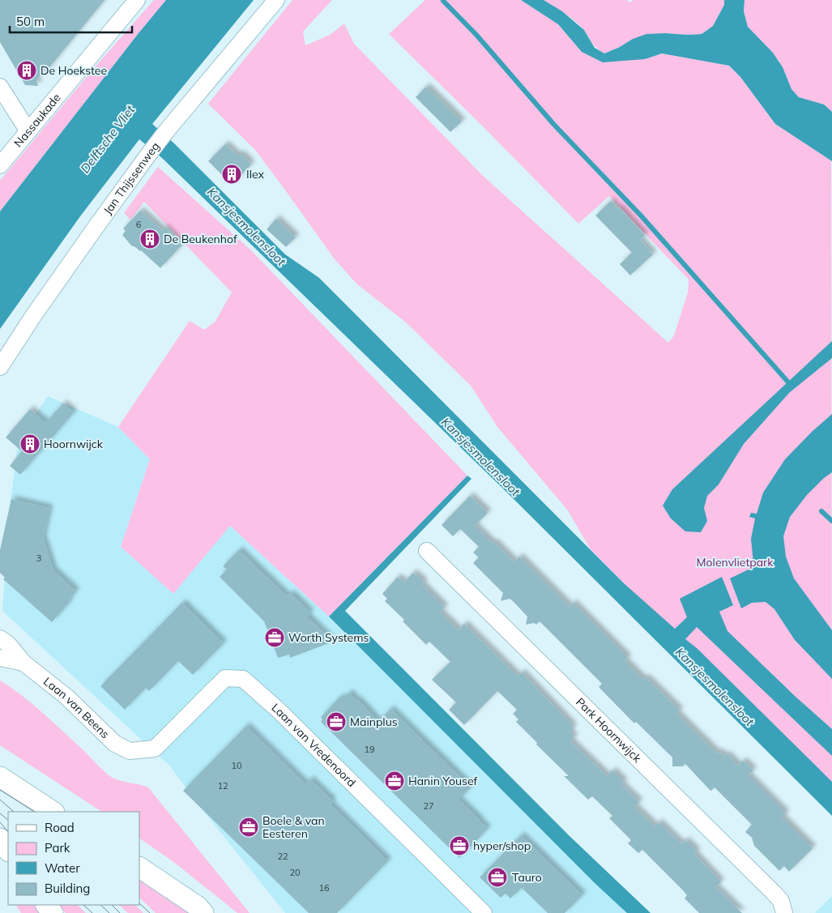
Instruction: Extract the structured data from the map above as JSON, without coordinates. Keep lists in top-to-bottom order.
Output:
{
  "streets": {
    "street": [
      "Nassaukade",
      "Jan Thijssenweg",
      "Laan van Beens",
      "Park Hoornwijck",
      "Laan van Vredenoord"
    ]
  },
  "crossings": [
    ["Laan van Beens", "Laan van Vredenoord"]
  ],
  "water": ["Delftsche Vliet", "Kansjesmolensloot"],
  "parks": ["Molenvlietpark"],
  "places": {
    "building": [
      "De Hoekstee",
      "Ilex",
      "De Beukenhof",
      "Hoornwijck"
    ],
    "office": [
      "Worth Systems",
      "Mainplus",
      "Hanin Yousef",
      "Boele & van Eesteren",
      "hyper/shop",
      "Tauro"
    ]
  },
  "house_numbers": [
    "6",
    "3",
    "19",
    "10",
    "12",
    "27",
    "22",
    "20",
    "16"
  ],
  "legend": [
    "Road",
    "Park",
    "Water",
    "Building"
  ],
  "scale_bar": "50 m"
}
